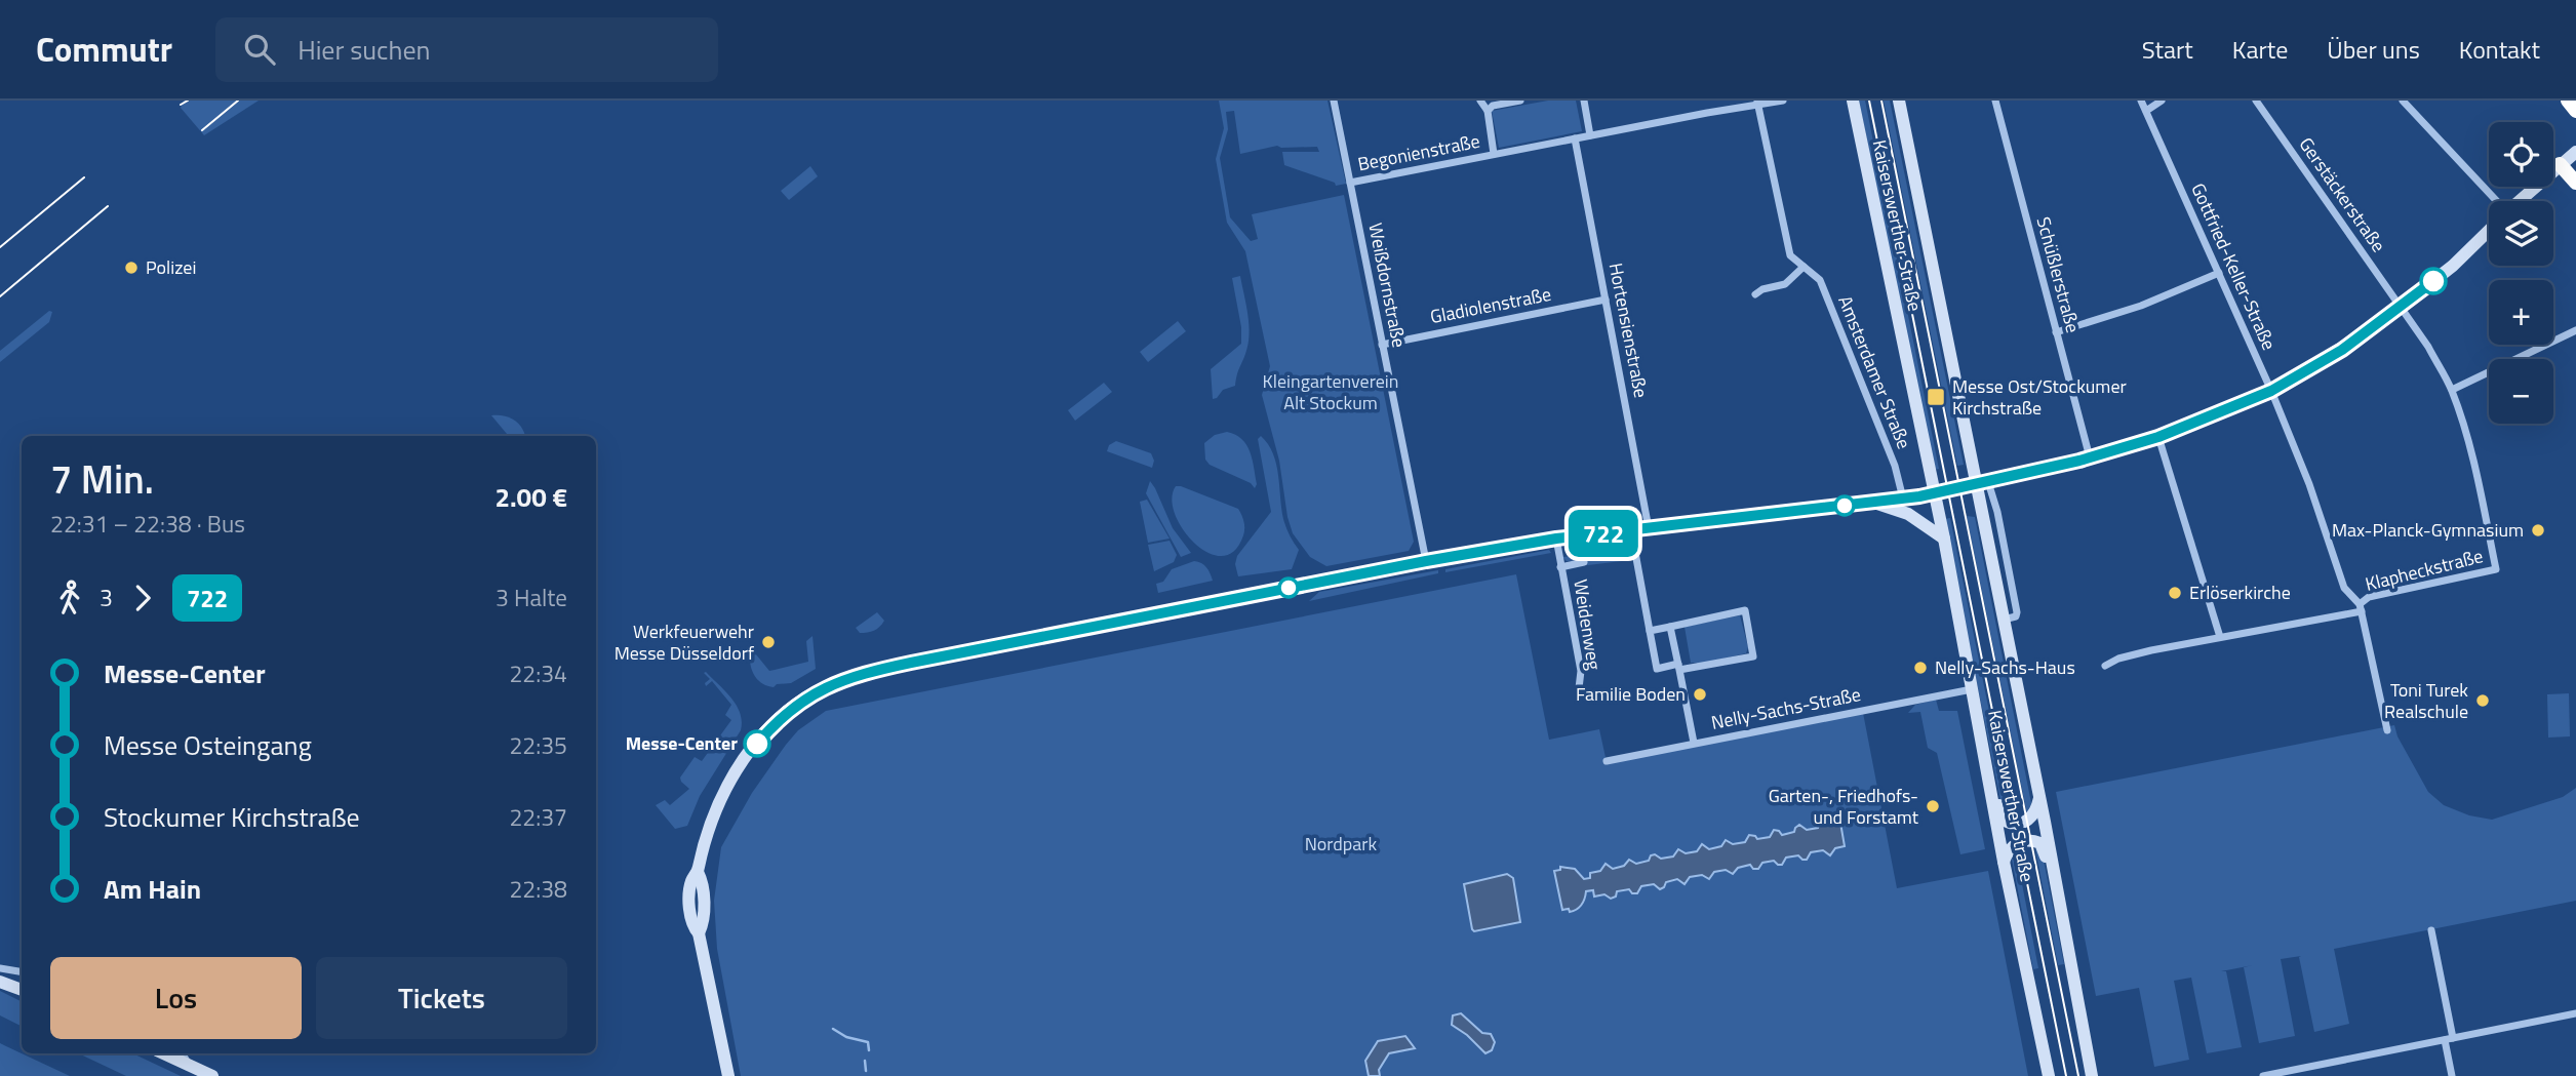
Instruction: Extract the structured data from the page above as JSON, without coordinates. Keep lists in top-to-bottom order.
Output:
{
  "streets": {
    "street": [
      "Begonienstraße",
      "Gerstäckerstraße",
      "Kaiserswerther Straße",
      "Gottfried-Keller-Straße",
      "Schüßlerstraße",
      "Weißdornstraße",
      "Gladiolenstraße",
      "Hortensienstraße",
      "Amsterdamer Straße",
      "Klapheckstraße",
      "Weidenweg",
      "Nelly-Sachs-Straße"
    ]
  },
  "crossings": [
    ["Begonienstraße", "Weißdornstraße"],
    ["Begonienstraße", "Hortensienstraße"],
    ["Begonienstraße", "Amsterdamer Straße"],
    ["Gerstäckerstraße", "Klapheckstraße"],
    ["Kaiserswerther Straße", "Nelly-Sachs-Straße"],
    ["Gottfried-Keller-Straße", "Klapheckstraße"],
    ["Weißdornstraße", "Gladiolenstraße"],
    ["Gladiolenstraße", "Hortensienstraße"]
  ],
  "parks": ["Kleingartenverein Alt Stockum", "Nordpark"],
  "places": {
    "other": [
      "Polizei",
      "Max-Planck-Gymnasium",
      "Erlöserkirche",
      "Werkfeuerwehr Messe Düsseldorf",
      "Nelly-Sachs-Haus",
      "Familie Boden",
      "Toni Turek Realschule",
      "Messe-Center",
      "Garten-, Friedhofs- und Forstamt"
    ],
    "transit": ["Messe Ost/Stockumer Kirchstraße"]
  },
  "lines": ["bus line 722"],
  "page": {
    "header": "Commutr",
    "search": "Hier suchen",
    "nav": [
      "Start",
      "Karte",
      "Über uns",
      "Kontakt"
    ],
    "on_map": "722",
    "map_buttons": ["+", "−"],
    "heading": ["7 Min.", "22:31 – 22:38 · Bus", "2.00 €"],
    "legs": ["3", "722", "3 Halte"],
    "list": [
      {
        "name": "Messe-Center",
        "value": "22:34"
      },
      {
        "name": "Messe Osteingang",
        "value": "22:35"
      },
      {
        "name": "Stockumer Kirchstraße",
        "value": "22:37"
      },
      {
        "name": "Am Hain",
        "value": "22:38"
      }
    ],
    "buttons": ["Los", "Tickets"]
  }
}
